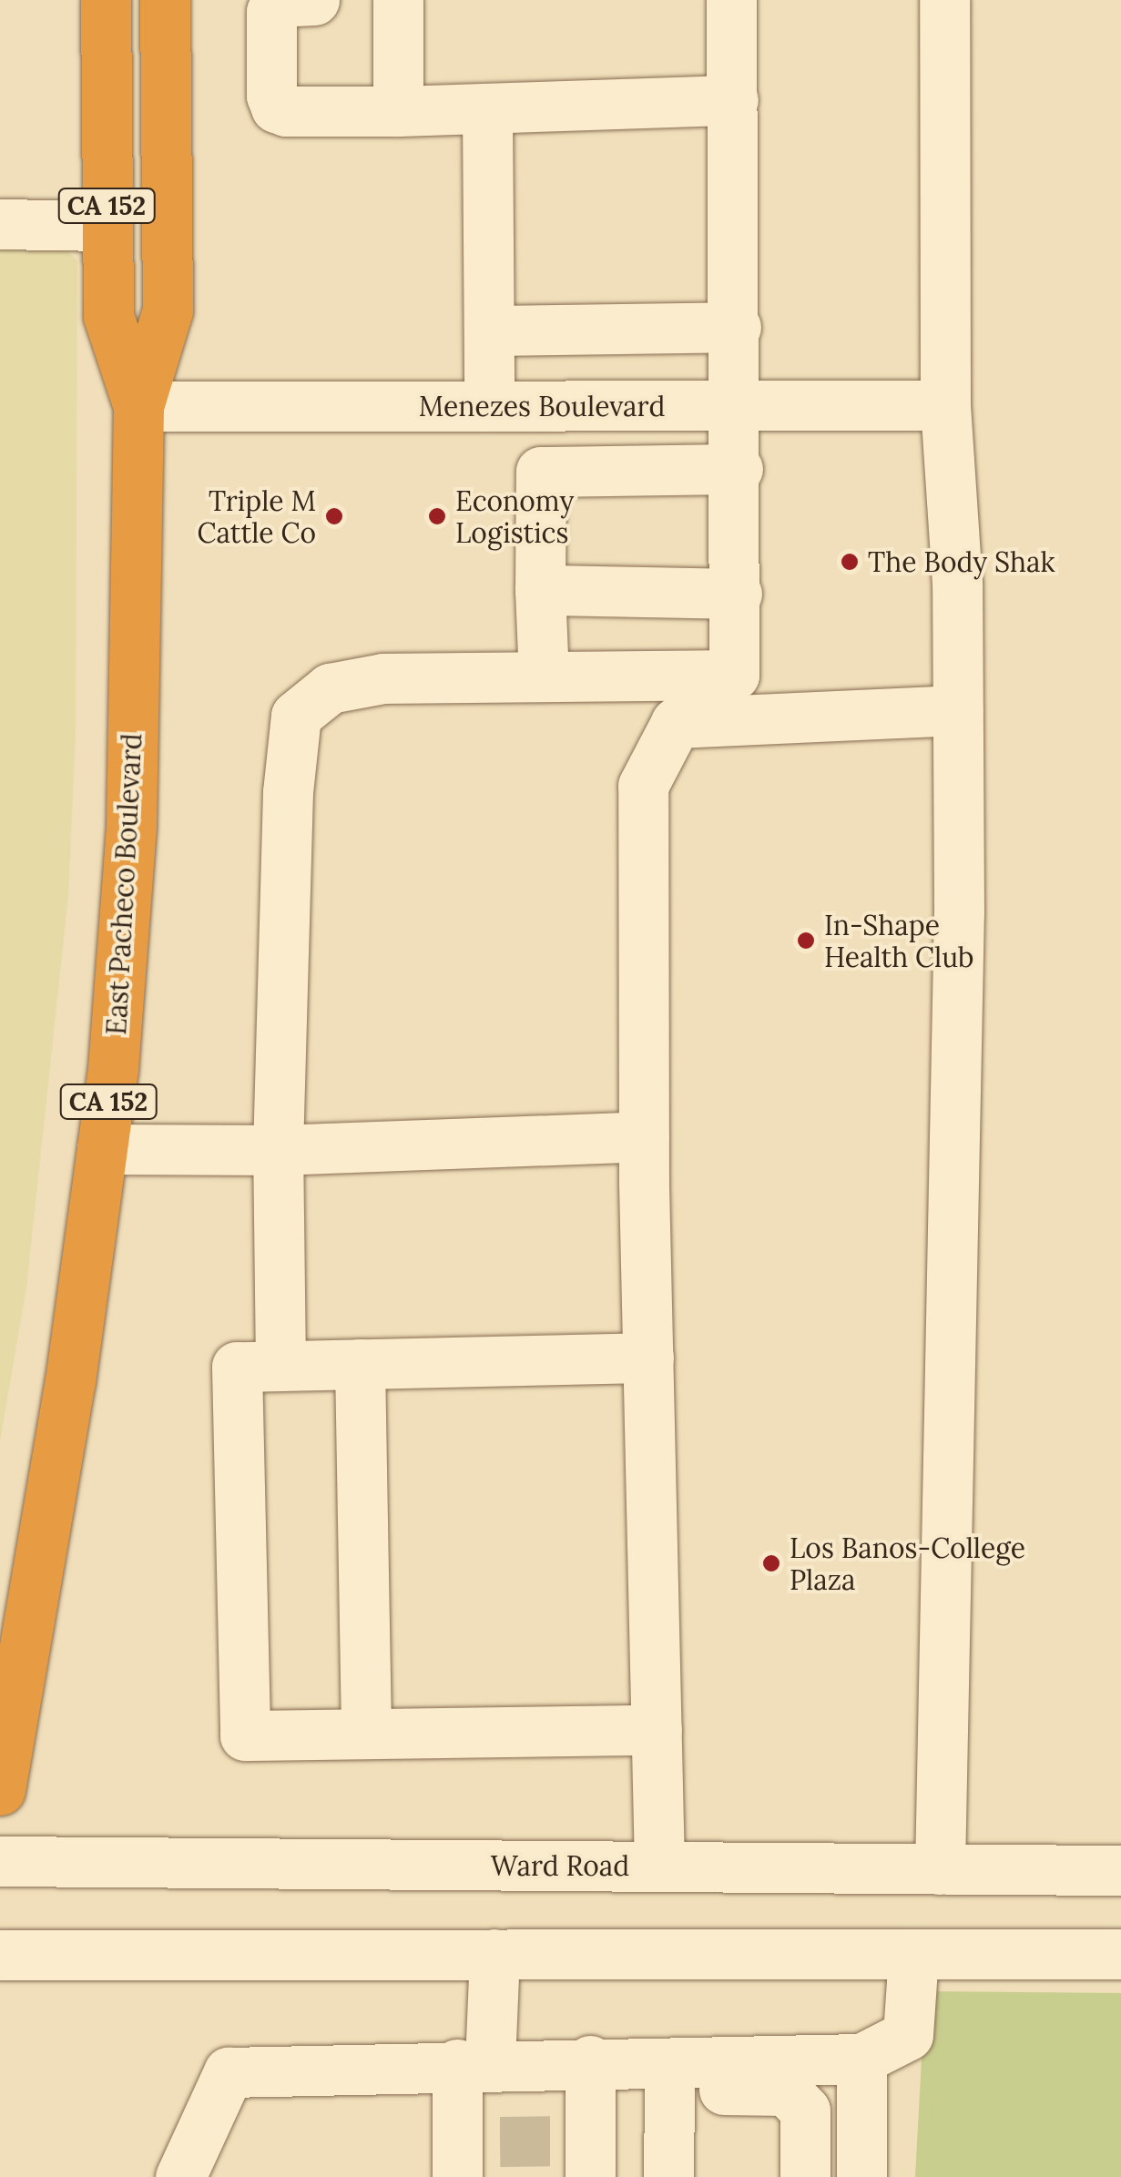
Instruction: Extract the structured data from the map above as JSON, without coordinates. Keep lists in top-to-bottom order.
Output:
{
  "streets": {
    "highway": ["CA 152", "East Pacheco Boulevard"],
    "street": ["Menezes Boulevard", "Ward Road"]
  },
  "crossings": [
    ["Menezes Boulevard", "East Pacheco Boulevard"]
  ],
  "places": [
    "Triple M Cattle Co",
    "Economy Logistics",
    "The Body Shak",
    "In-Shape Health Club",
    "Los Banos-College Plaza"
  ]
}
